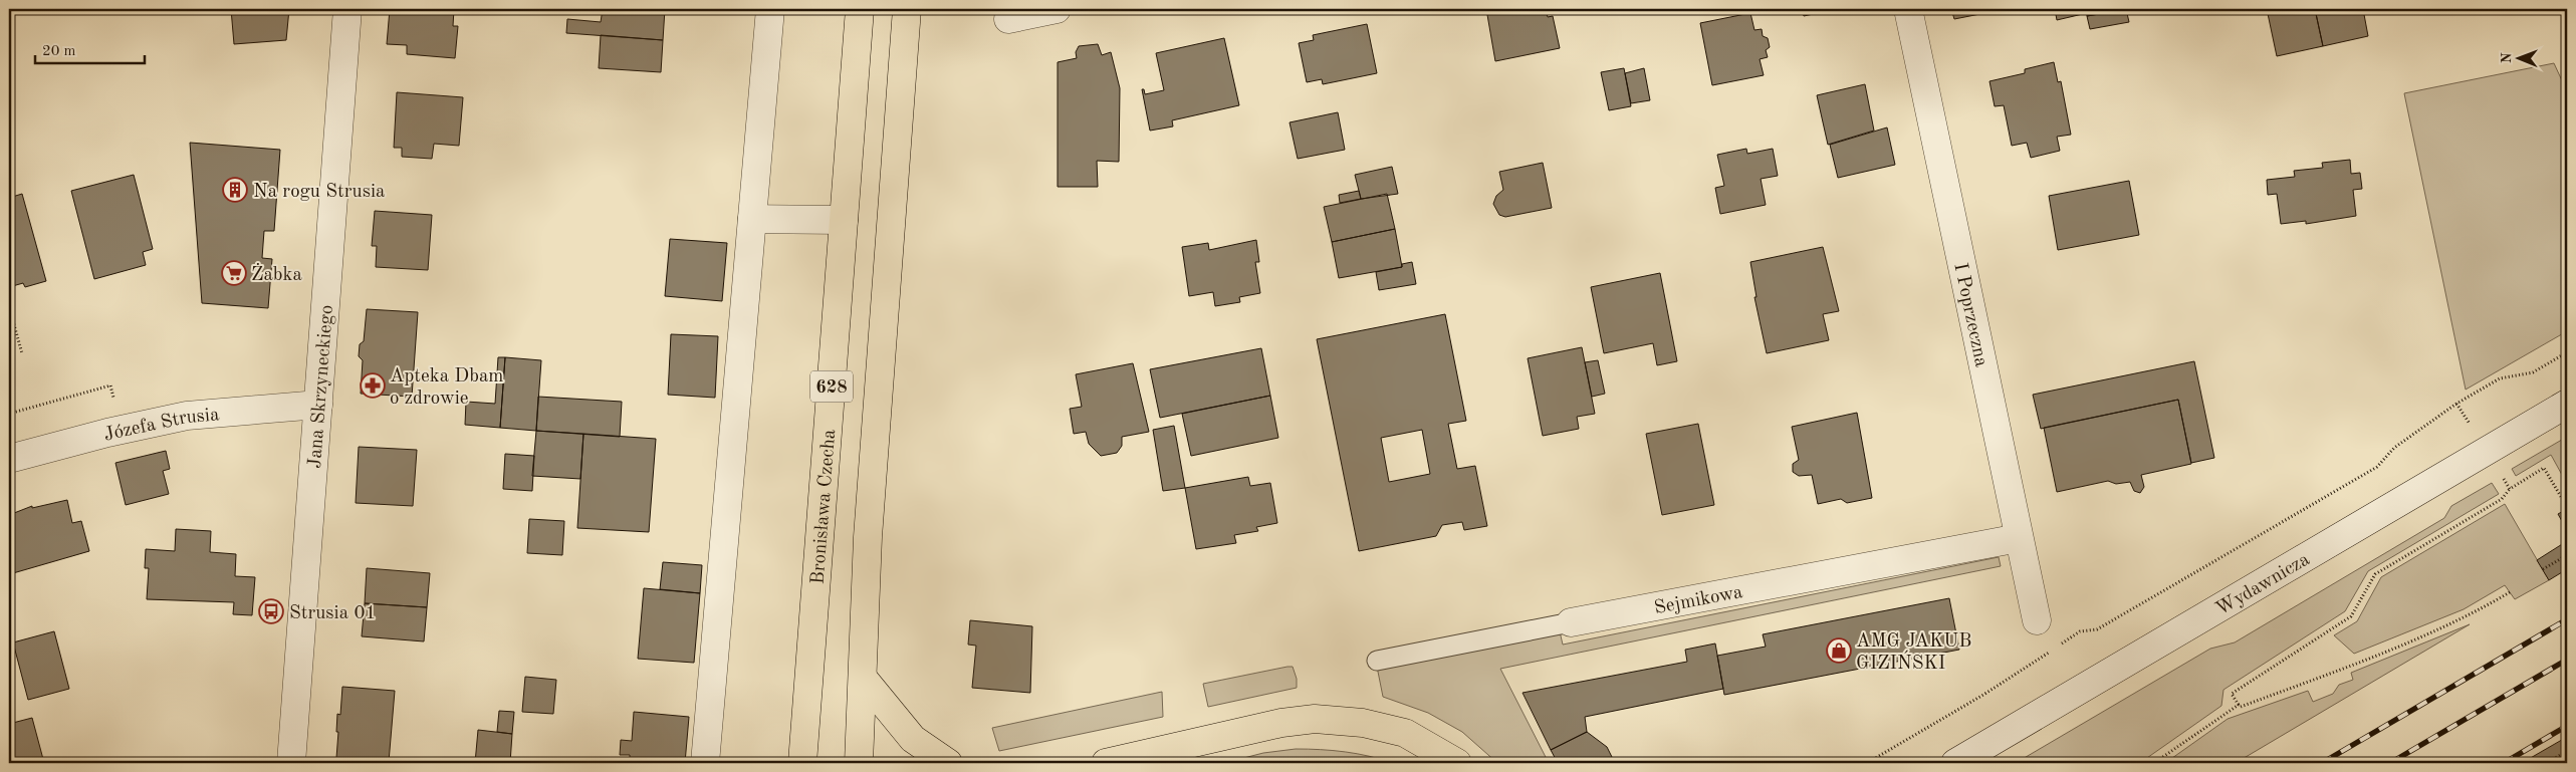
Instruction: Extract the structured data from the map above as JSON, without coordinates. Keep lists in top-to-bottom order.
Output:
{
  "streets": {
    "main road": ["628", "Bronisława Czecha"],
    "street": [
      "I Poprzeczna",
      "Jana Skrzyneckiego",
      "Józefa Strusia",
      "Wydawnicza",
      "Sejmikowa"
    ]
  },
  "crossings": [
    ["I Poprzeczna", "Sejmikowa"],
    ["Jana Skrzyneckiego", "Józefa Strusia"]
  ],
  "places": {
    "building": ["Na rogu Strusia"],
    "supermarket": ["Żabka"],
    "pharmacy": ["Apteka Dbam o zdrowie"],
    "bus stop": ["Strusia 01"],
    "shop": ["AMG JAKUB GIZIŃSKI"]
  },
  "scale_bar": "20 m",
  "north": "left"
}
